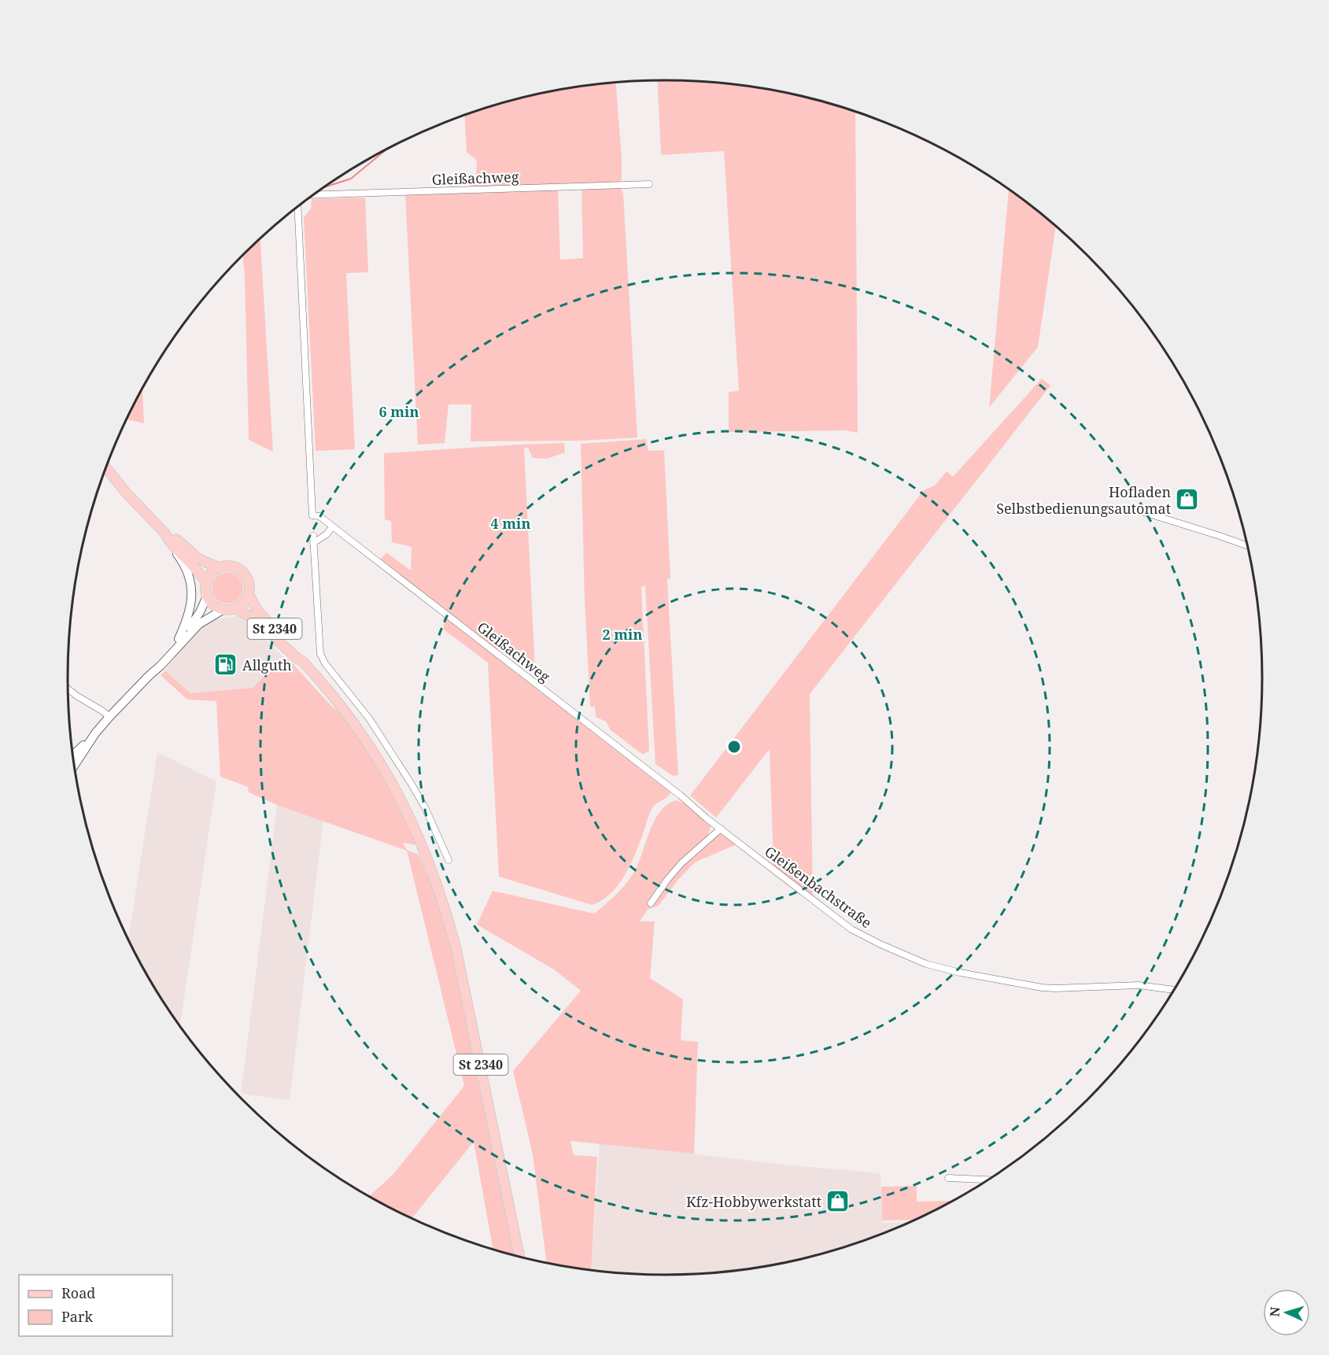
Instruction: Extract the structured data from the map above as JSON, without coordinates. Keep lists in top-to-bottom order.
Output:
{
  "streets": {
    "main road": ["St 2340"],
    "street": ["Gleißachweg", "Gleißenbachstraße"]
  },
  "crossings": [
    ["Gleißachweg", "Gleißenbachstraße"]
  ],
  "places": {
    "shop": ["Hofladen Selbstbedienungsautomat", "Kfz-Hobbywerkstatt"],
    "fuel station": ["Allguth"]
  },
  "legend": ["Road", "Park"],
  "north": "left",
  "rings": ["6 min", "4 min", "2 min"]
}
